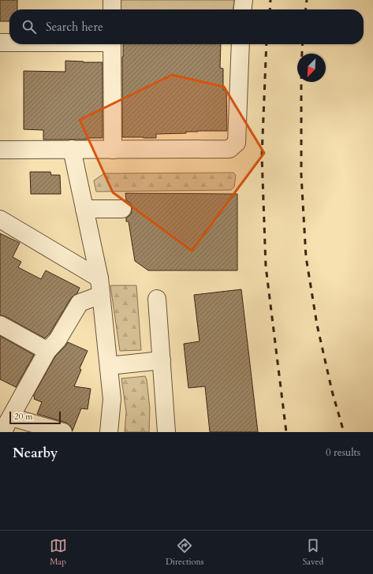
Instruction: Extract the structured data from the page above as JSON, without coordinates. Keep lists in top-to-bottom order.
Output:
{
  "scale_bar": "20 m",
  "north": "bottom left",
  "page": {
    "search": "Search here",
    "scale": "20 m",
    "heading": ["Nearby", "0 results"],
    "nav": ["Map", "Directions", "Saved"]
  }
}
